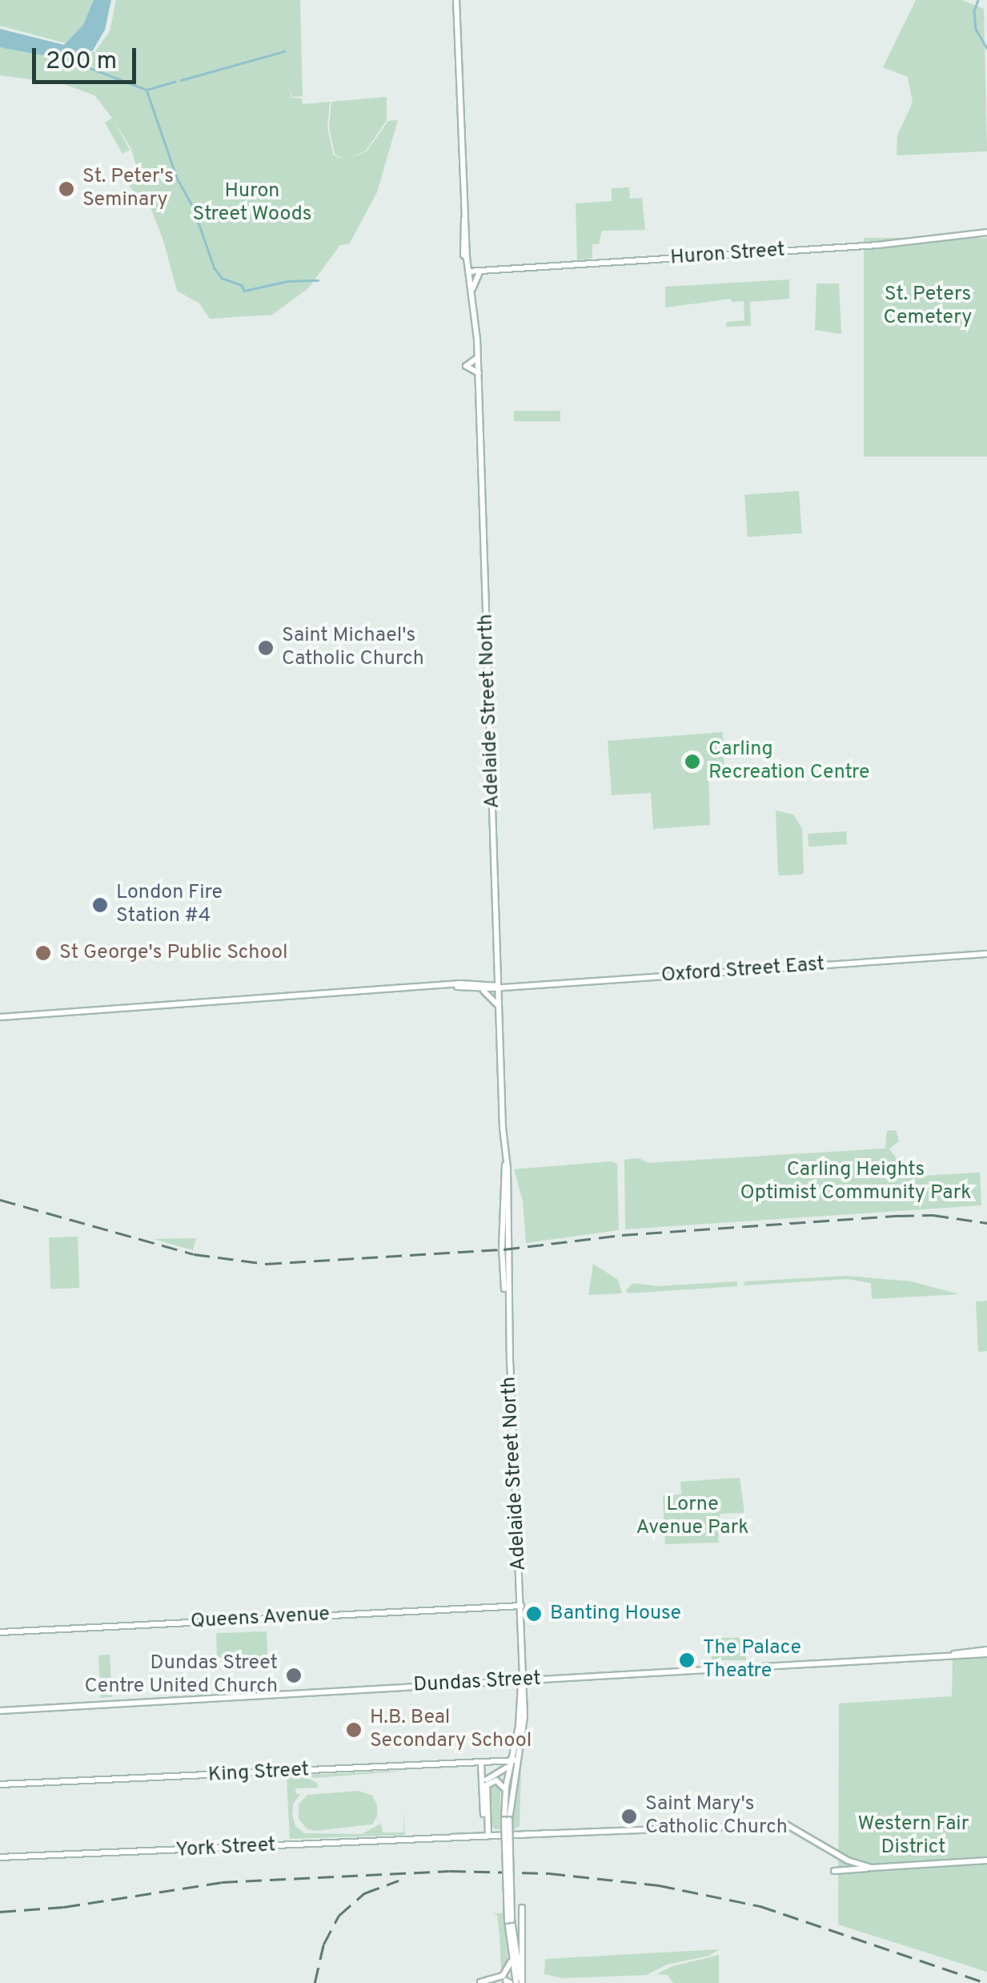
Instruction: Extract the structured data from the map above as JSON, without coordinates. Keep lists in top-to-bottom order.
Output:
{
  "streets": {
    "main road": [
      "Huron Street",
      "Adelaide Street North",
      "Oxford Street East",
      "Queens Avenue",
      "Dundas Street",
      "King Street",
      "York Street"
    ]
  },
  "crossings": [
    ["Huron Street", "Adelaide Street North"],
    ["Adelaide Street North", "Oxford Street East"],
    ["Adelaide Street North", "Queens Avenue"],
    ["Adelaide Street North", "Dundas Street"],
    ["Adelaide Street North", "King Street"]
  ],
  "parks": [
    "Huron Street Woods",
    "St. Peters Cemetery",
    "Carling Heights Optimist Community Park",
    "Lorne Avenue Park",
    "Western Fair District"
  ],
  "places": [
    "St. Peter's Seminary",
    "Saint Michael's Catholic Church",
    "Carling Recreation Centre",
    "London Fire Station #4",
    "St George's Public School",
    "Banting House",
    "The Palace Theatre",
    "Dundas Street Centre United Church",
    "H.B. Beal Secondary School",
    "Saint Mary's Catholic Church"
  ],
  "scale_bar": "200 m"
}
